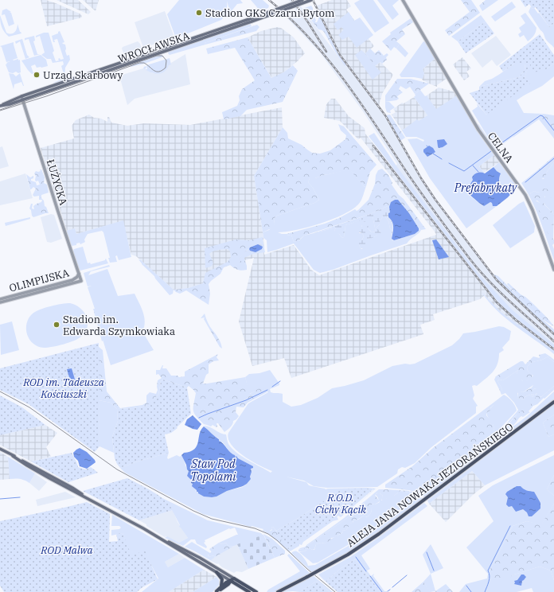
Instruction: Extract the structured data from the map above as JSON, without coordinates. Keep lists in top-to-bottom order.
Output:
{
  "streets": {
    "main road": ["WROCŁAWSKA", "ALEJA JANA NOWAKA-JEZIORAŃSKIEGO"],
    "street": ["CELNA", "ŁUŻYCKA", "OLIMPIJSKA"]
  },
  "crossings": [
    ["WROCŁAWSKA", "ŁUŻYCKA"],
    ["ŁUŻYCKA", "OLIMPIJSKA"]
  ],
  "water": ["Prefabrykaty", "Staw Pod Topolami"],
  "parks": ["ROD im. Tadeusza Kościuszki", "R.O.D. Cichy Kącik", "ROD Malwa"],
  "places": ["Stadion GKS Czarni Bytom", "Urząd Skarbowy", "Stadion im. Edwarda Szymkowiaka"]
}
